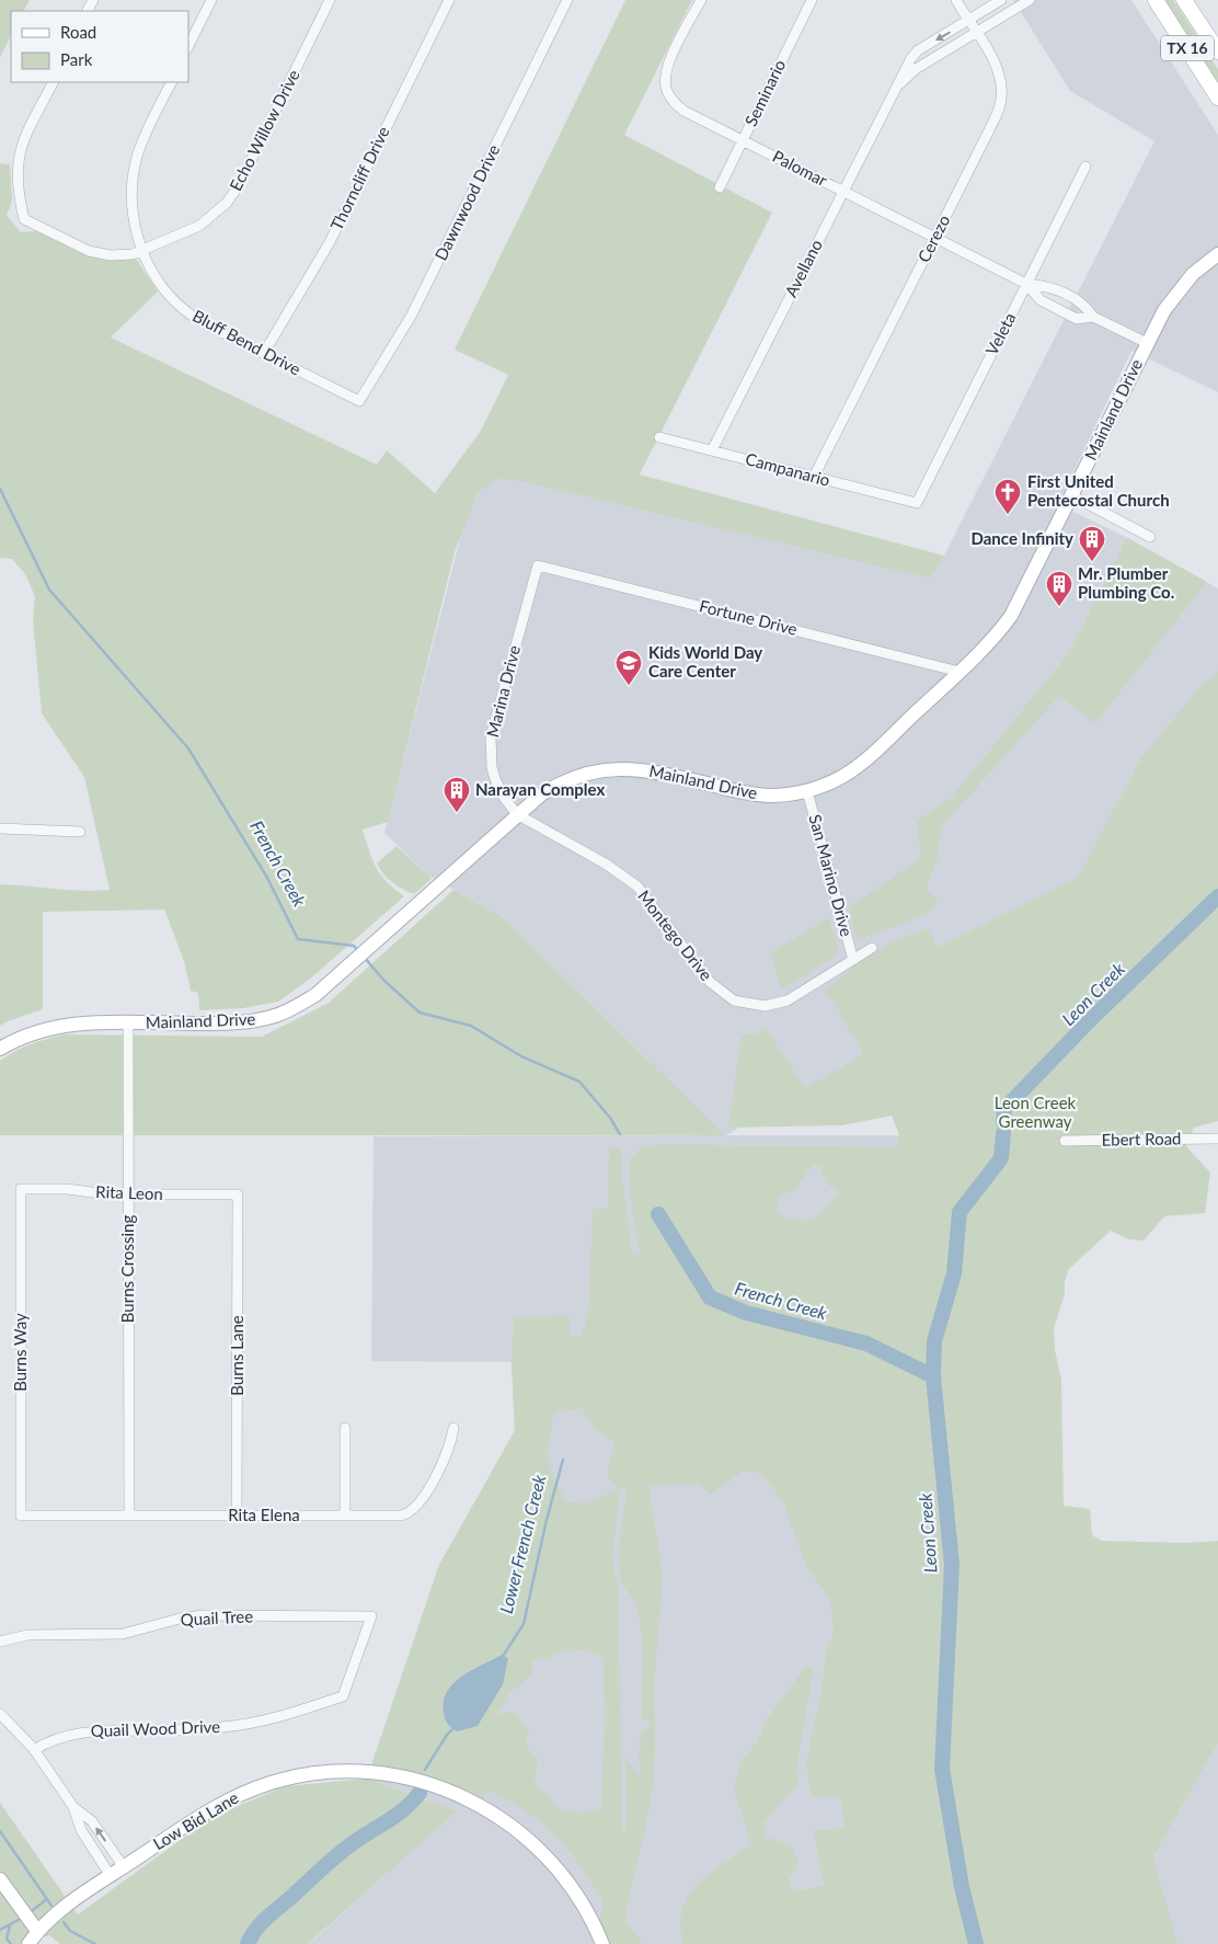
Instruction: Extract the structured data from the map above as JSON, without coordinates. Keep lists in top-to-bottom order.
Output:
{
  "streets": {
    "main road": ["TX 16", "Mainland Drive", "Low Bid Lane"],
    "street": [
      "Seminario",
      "Echo Willow Drive",
      "Palomar",
      "Thorncliff Drive",
      "Dawnwood Drive",
      "Cerezo",
      "Avellano",
      "Veleta",
      "Bluff Bend Drive",
      "Campanario",
      "Fortune Drive",
      "Marina Drive",
      "San Marino Drive",
      "Montego Drive",
      "Ebert Road",
      "Rita Leon",
      "Burns Crossing",
      "Burns Way",
      "Burns Lane",
      "Rita Elena",
      "Quail Tree",
      "Quail Wood Drive"
    ]
  },
  "crossings": [
    ["Seminario", "Palomar"],
    ["Echo Willow Drive", "Bluff Bend Drive"],
    ["Palomar", "Cerezo"],
    ["Palomar", "Avellano"],
    ["Palomar", "Veleta"],
    ["Palomar", "Mainland Drive"],
    ["Thorncliff Drive", "Bluff Bend Drive"],
    ["Dawnwood Drive", "Bluff Bend Drive"],
    ["Cerezo", "Avellano"],
    ["Cerezo", "Campanario"],
    ["Avellano", "Campanario"],
    ["Veleta", "Campanario"],
    ["Mainland Drive", "Fortune Drive"],
    ["Mainland Drive", "Marina Drive"],
    ["Mainland Drive", "San Marino Drive"],
    ["Mainland Drive", "Montego Drive"],
    ["Mainland Drive", "Burns Crossing"],
    ["Fortune Drive", "Marina Drive"],
    ["Marina Drive", "Montego Drive"],
    ["San Marino Drive", "Montego Drive"],
    ["Rita Leon", "Burns Crossing"],
    ["Rita Leon", "Burns Way"],
    ["Rita Leon", "Burns Lane"],
    ["Burns Crossing", "Rita Elena"],
    ["Burns Way", "Rita Elena"],
    ["Burns Lane", "Rita Elena"],
    ["Quail Tree", "Quail Wood Drive"]
  ],
  "water": ["French Creek", "Leon Creek", "Lower French Creek"],
  "parks": ["Leon Creek Greenway"],
  "places": {
    "church": ["First United Pentecostal Church"],
    "building": ["Dance Infinity", "Mr. Plumber Plumbing Co.", "Narayan Complex"],
    "school or university": ["Kids World Day Care Center"]
  },
  "legend": ["Road", "Park"]
}
